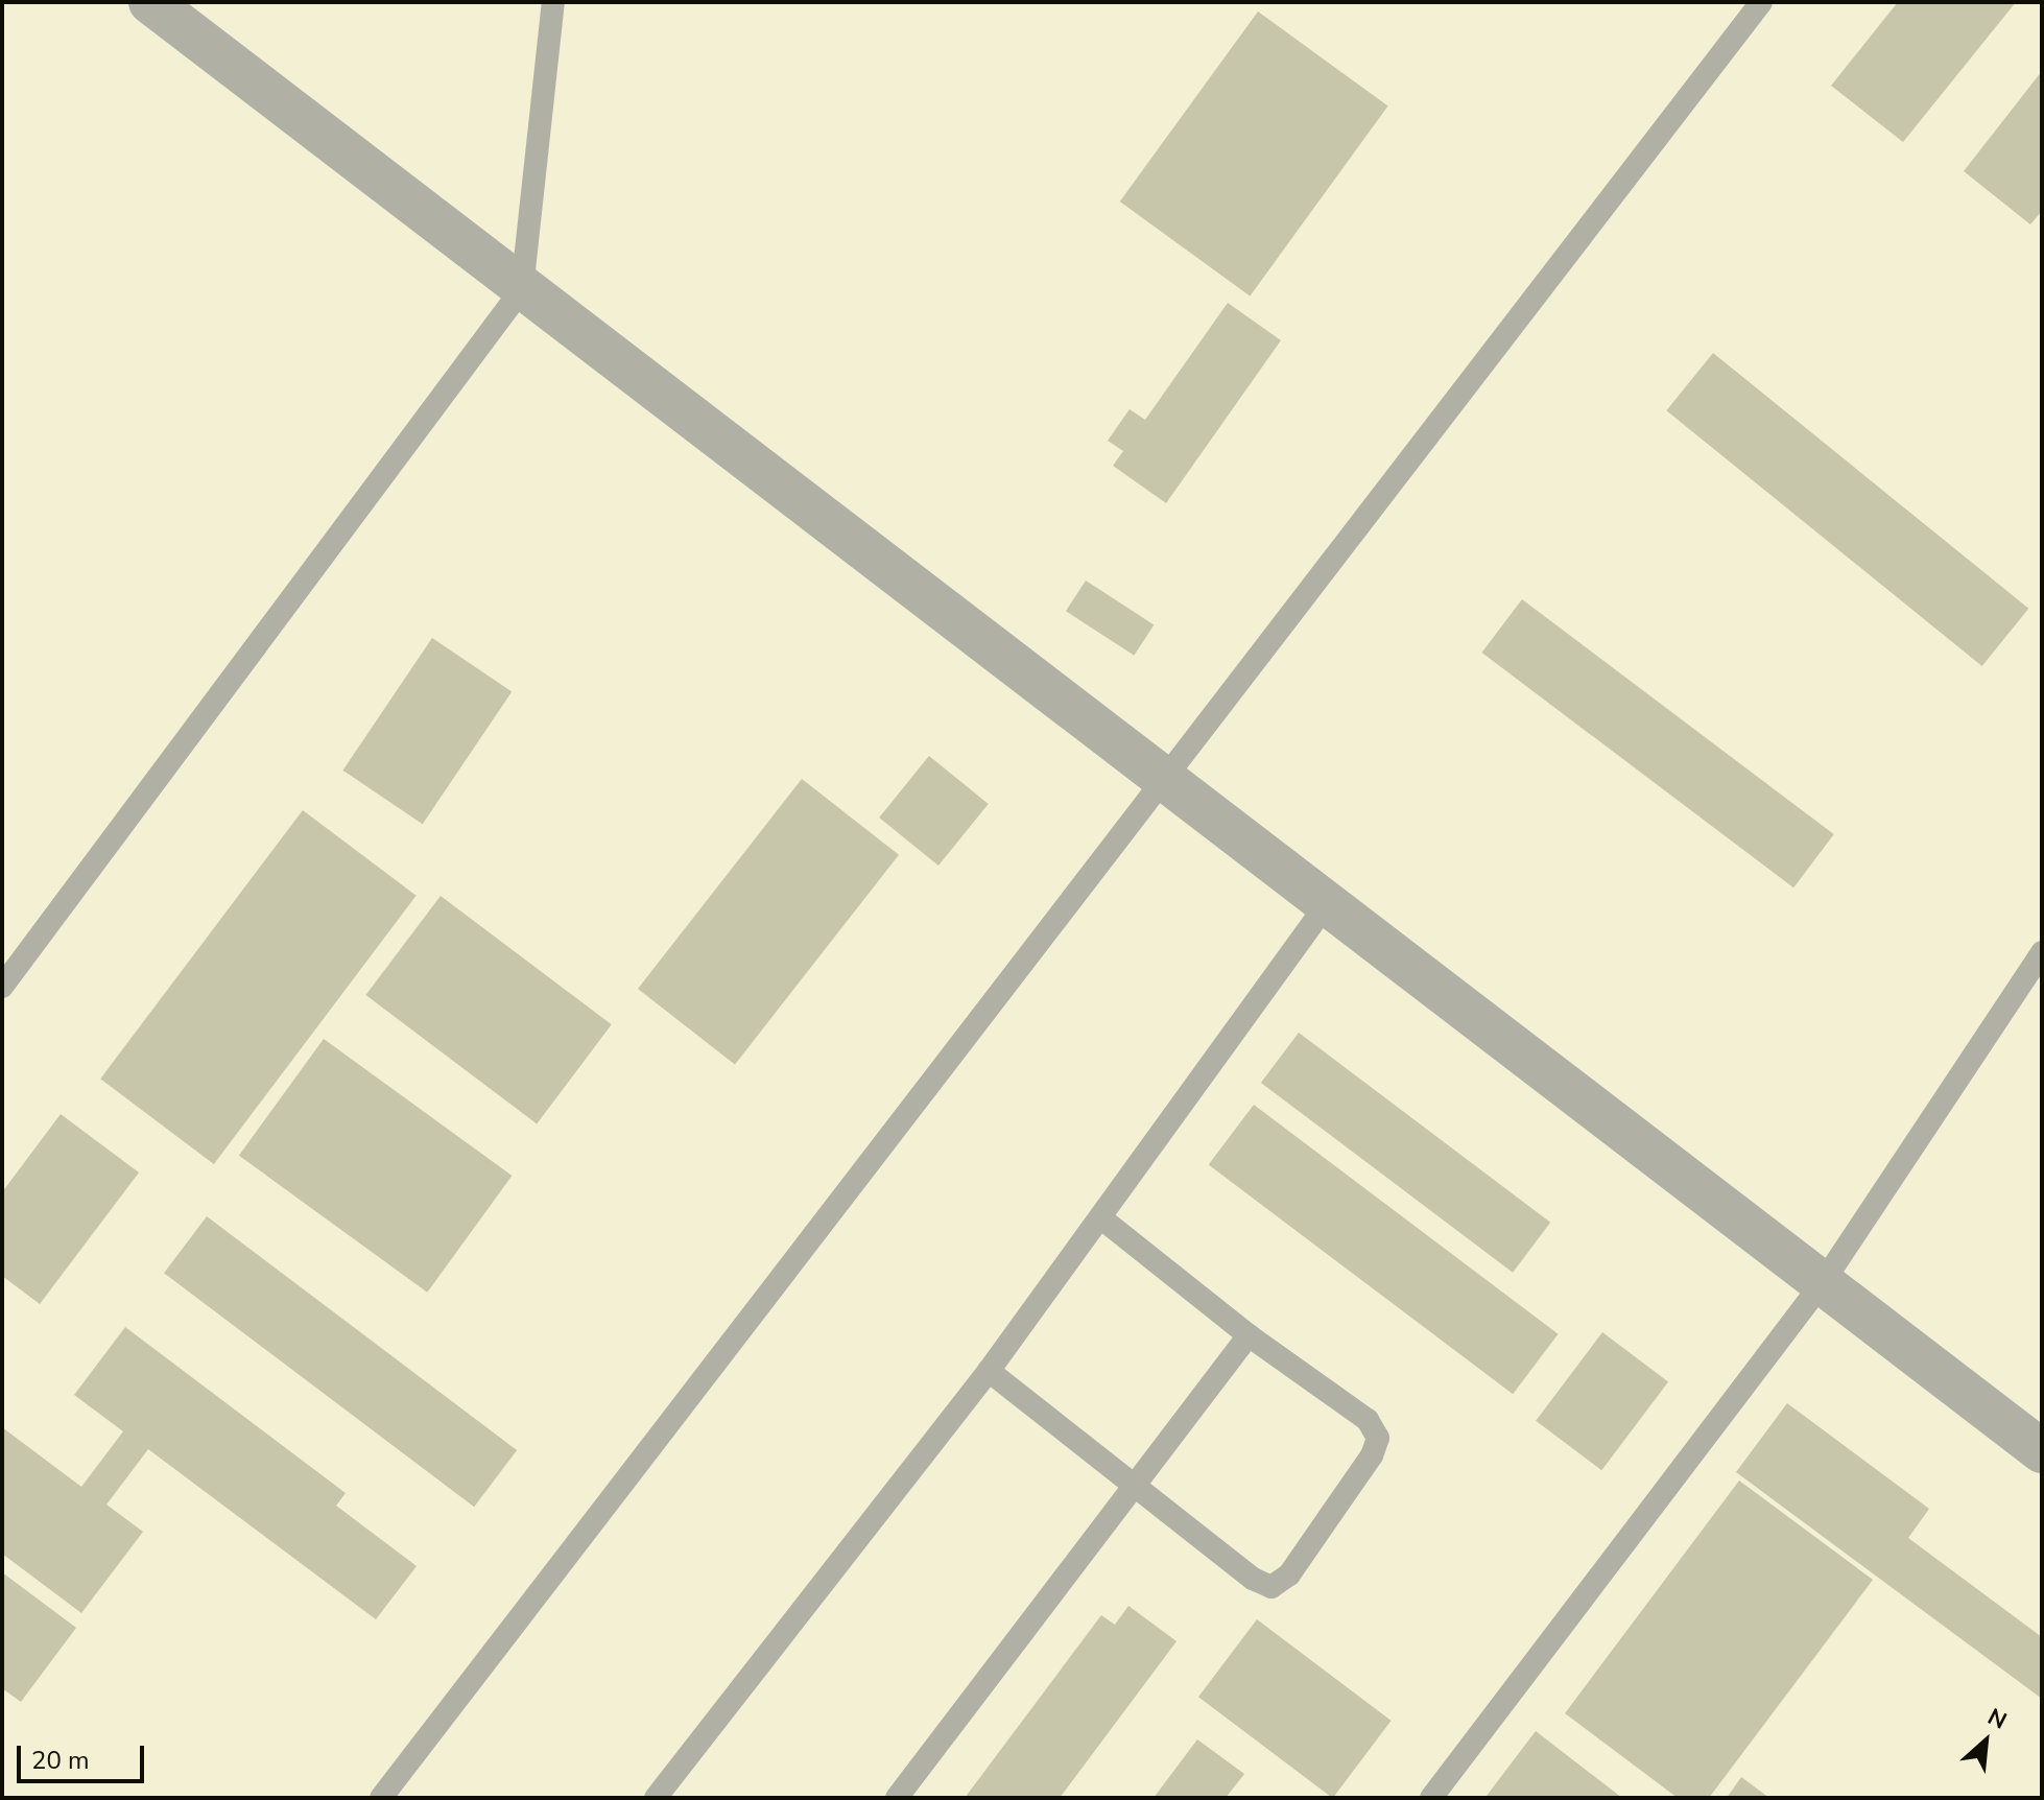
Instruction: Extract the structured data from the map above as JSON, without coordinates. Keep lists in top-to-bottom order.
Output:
{
  "scale_bar": "20 m",
  "north": "top right"
}
